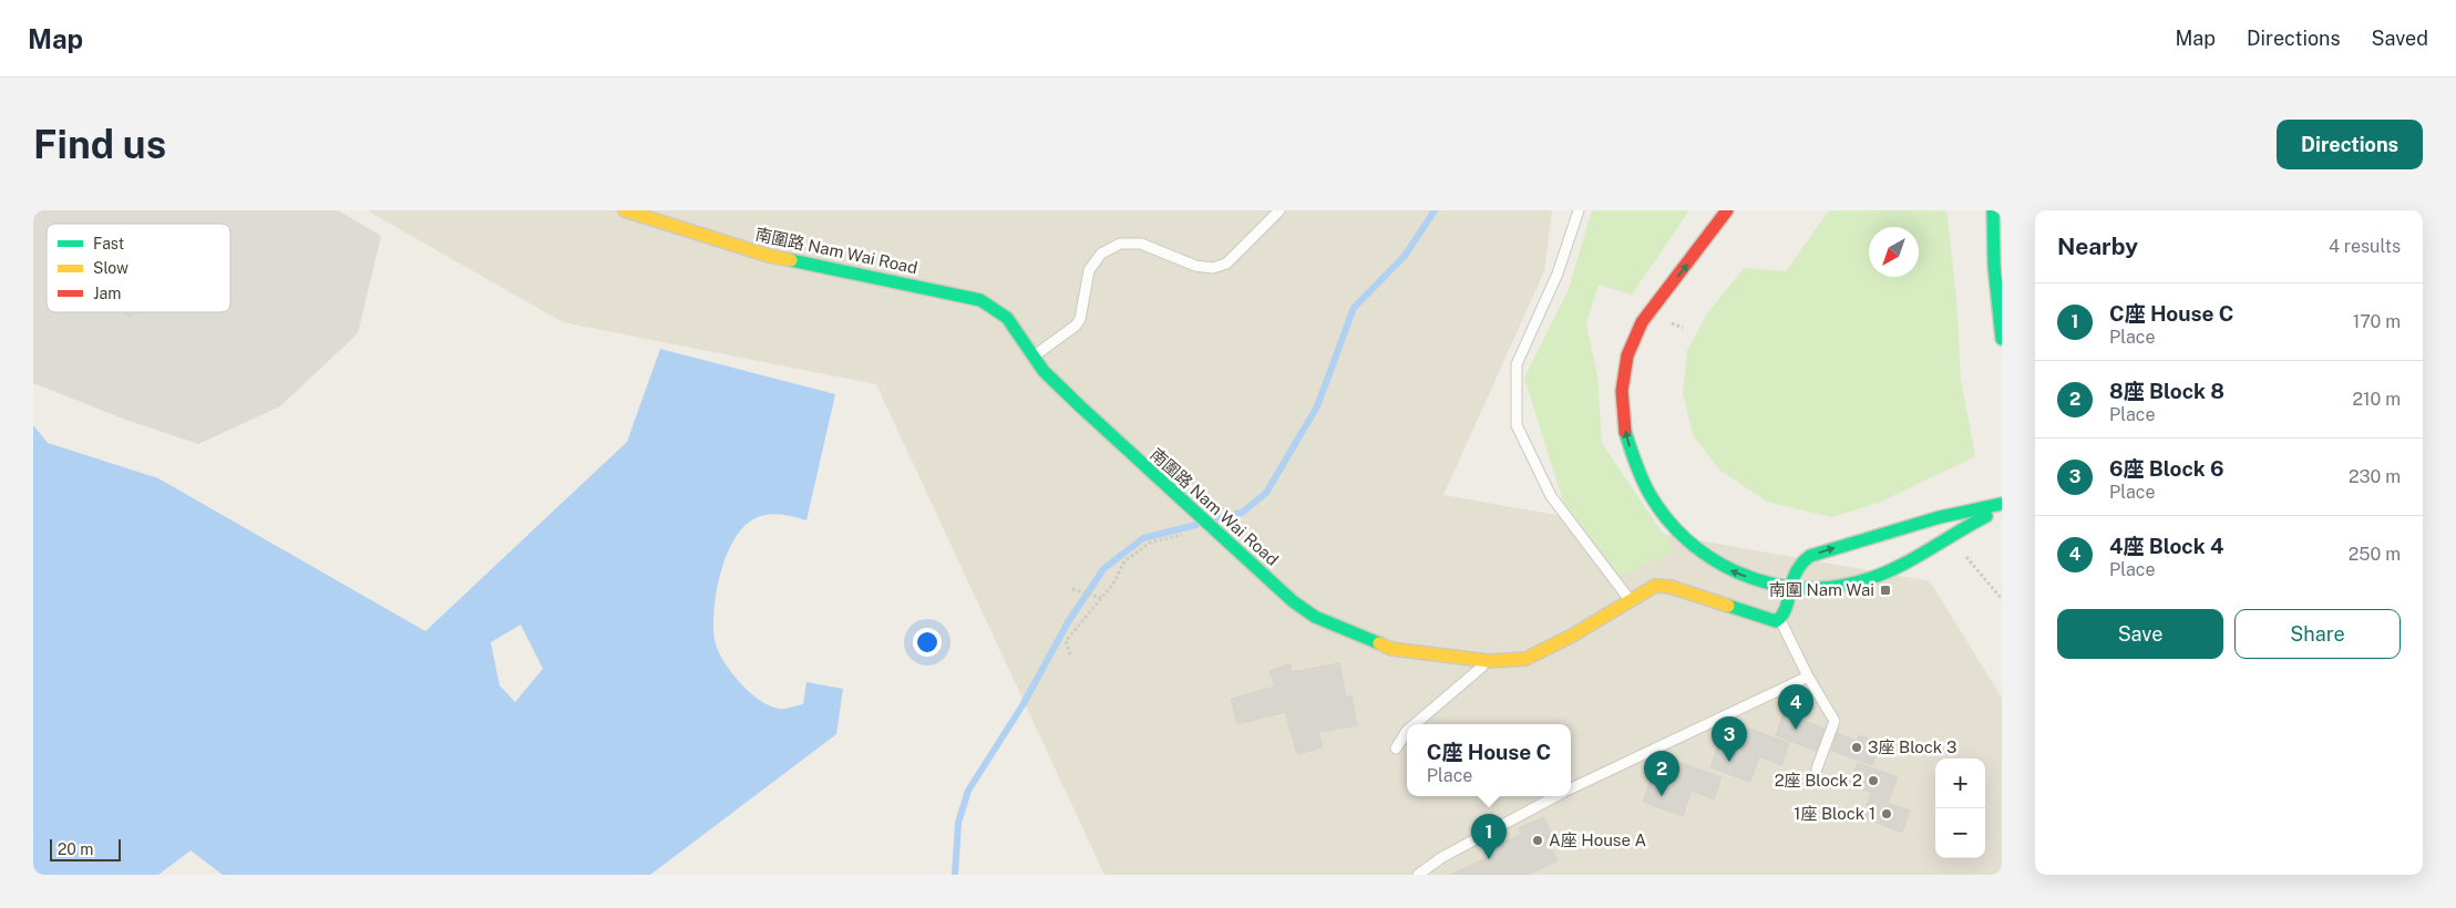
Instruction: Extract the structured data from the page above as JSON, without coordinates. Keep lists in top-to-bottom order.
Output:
{
  "streets": {
    "street": ["南圍路 Nam Wai Road"]
  },
  "places": {
    "transit": ["南圍 Nam Wai"],
    "other": [
      "3座 Block 3",
      "2座 Block 2",
      "1座 Block 1",
      "A座 House A"
    ]
  },
  "legend": ["Fast", "Slow", "Jam"],
  "scale_bar": "20 m",
  "north": "bottom left",
  "page": {
    "header": "Map",
    "nav": ["Map", "Directions", "Saved"],
    "buttons": [
      "Directions",
      ["Save", "Share"]
    ],
    "title": "Find us",
    "heading": ["Nearby", "4 results"],
    "list": [
      {
        "mark": "1",
        "name": "C座 House C",
        "note": "Place",
        "value": "170 m"
      },
      {
        "mark": "2",
        "name": "8座 Block 8",
        "note": "Place",
        "value": "210 m"
      },
      {
        "mark": "3",
        "name": "6座 Block 6",
        "note": "Place",
        "value": "230 m"
      },
      {
        "mark": "4",
        "name": "4座 Block 4",
        "note": "Place",
        "value": "250 m"
      }
    ],
    "pins": [
      "4",
      "3",
      "2",
      "1"
    ],
    "popup": ["C座 House C", "Place"],
    "map_buttons": ["+", "−"],
    "scale": "20 m"
  }
}
